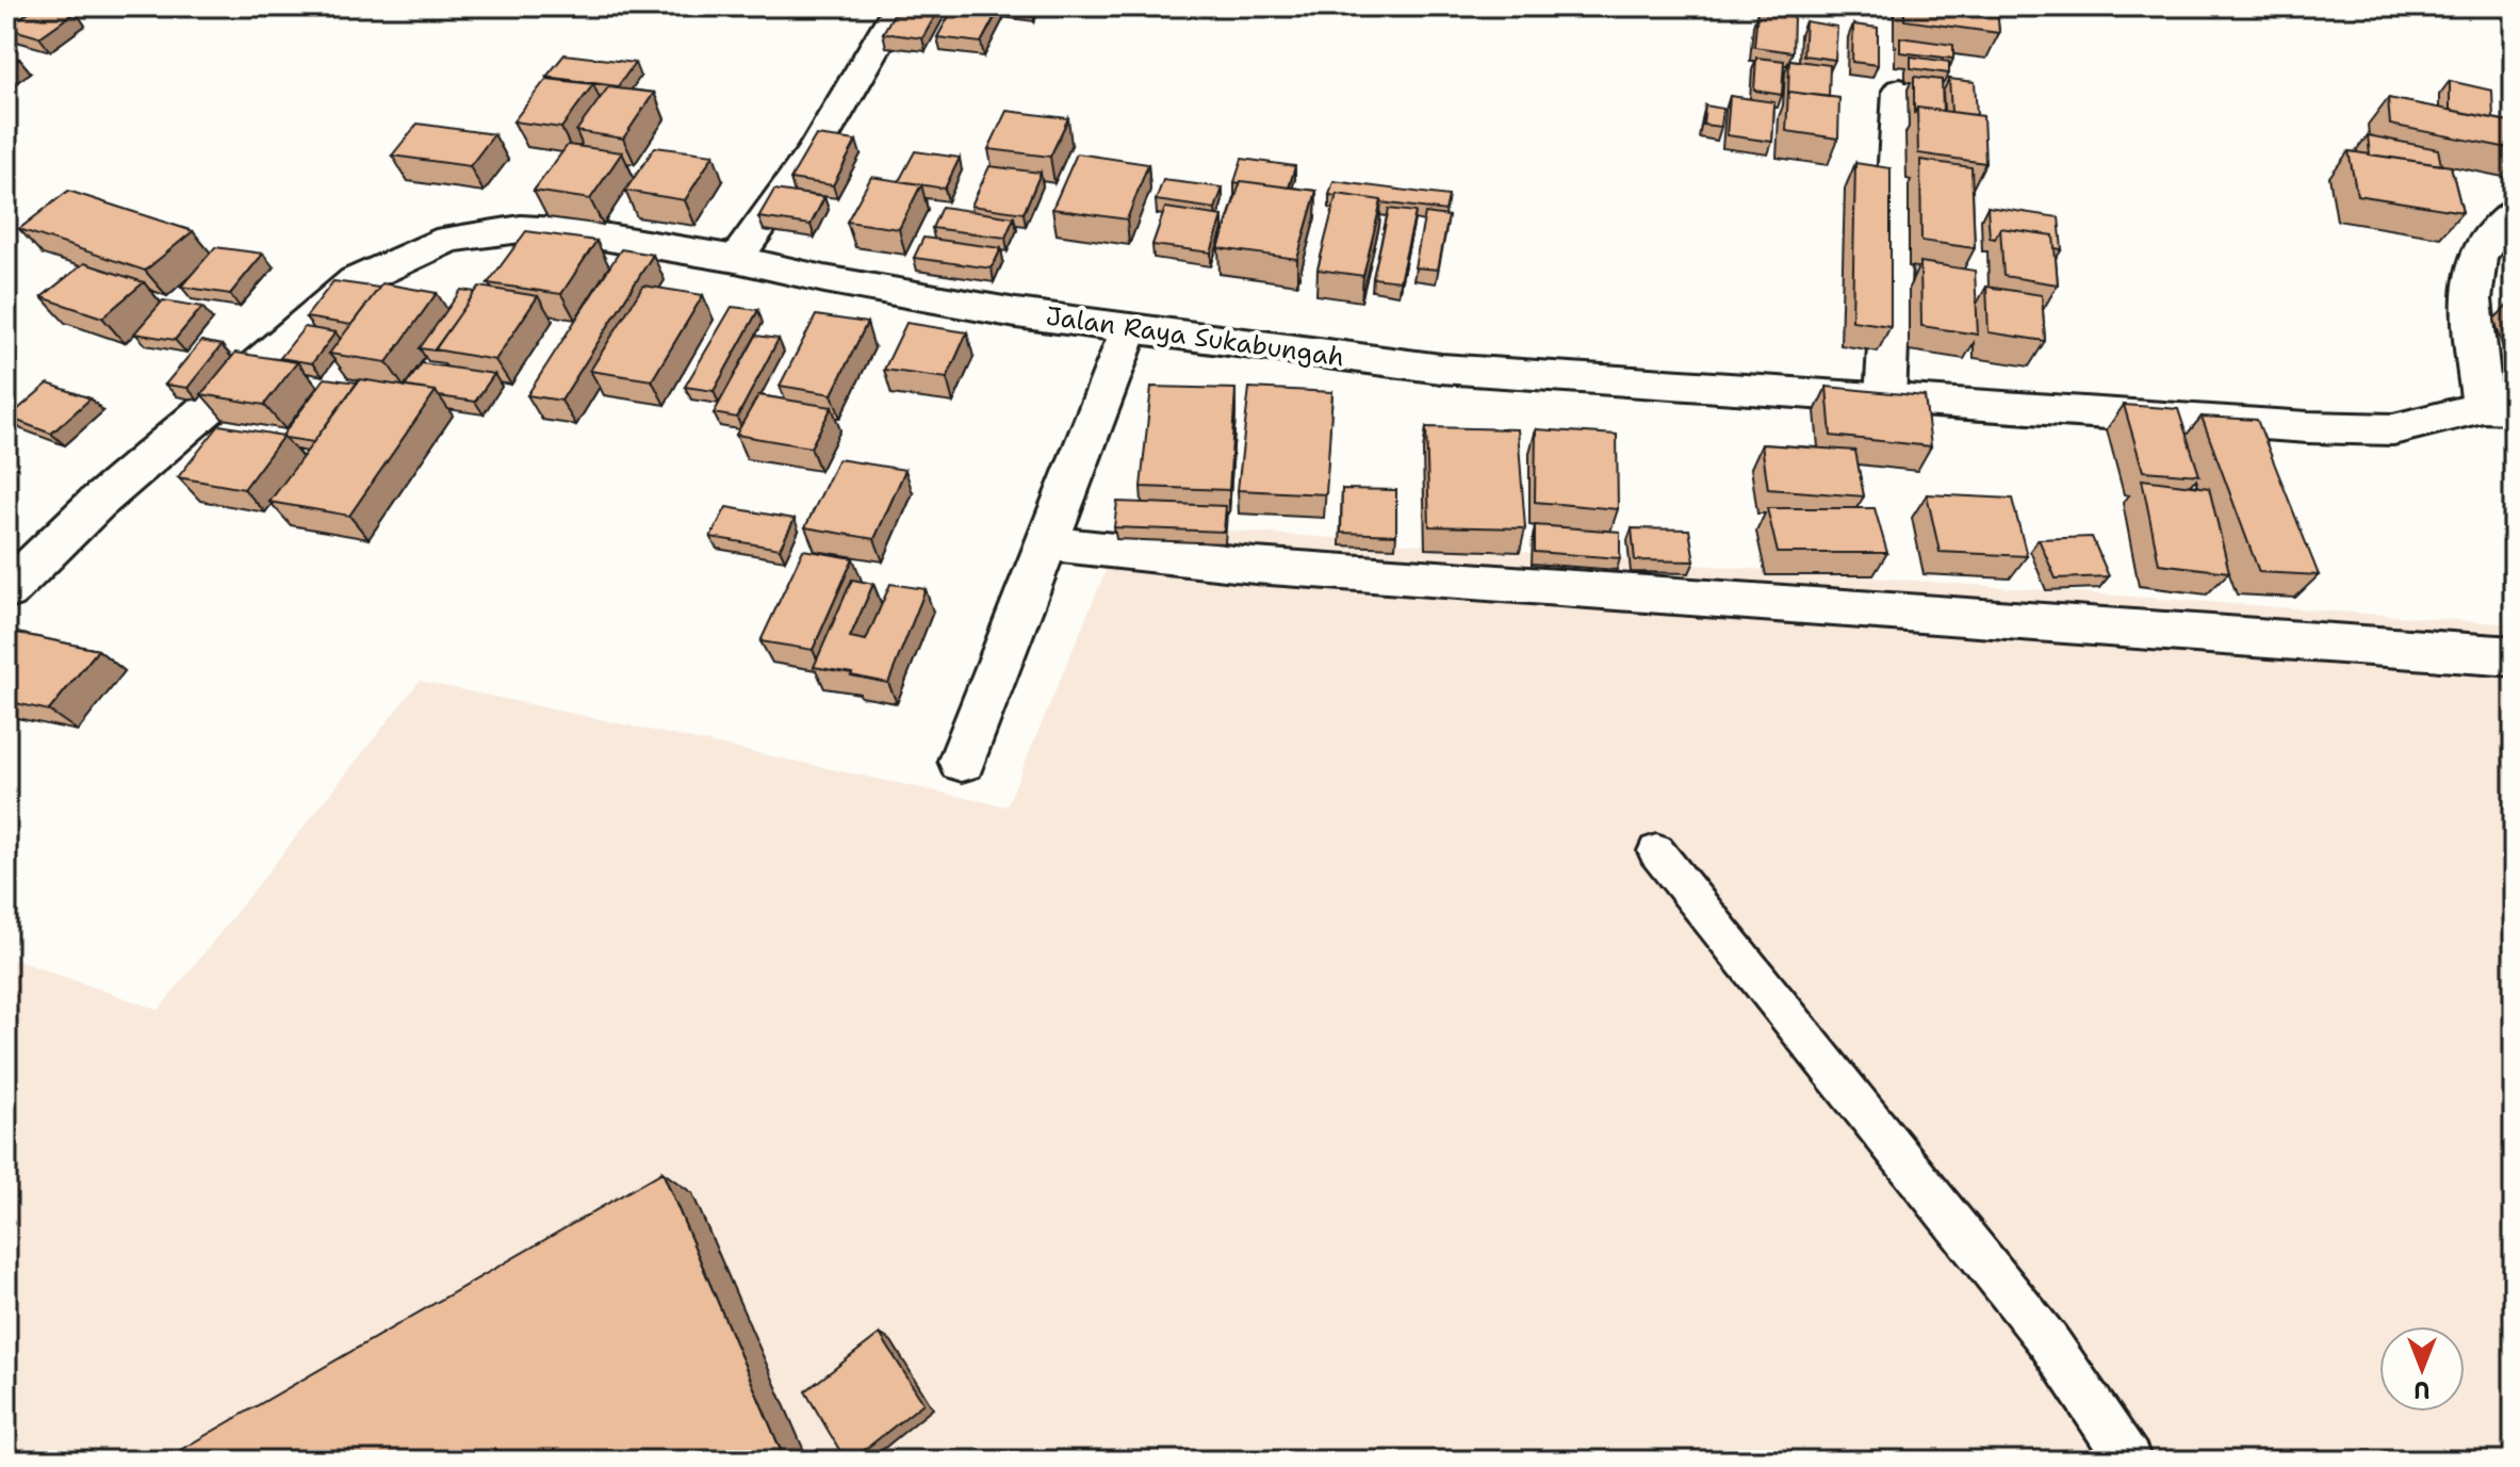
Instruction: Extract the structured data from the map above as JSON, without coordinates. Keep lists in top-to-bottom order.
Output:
{
  "streets": {
    "street": ["Jalan Raya Sukabungah"]
  },
  "north": "bottom"
}
